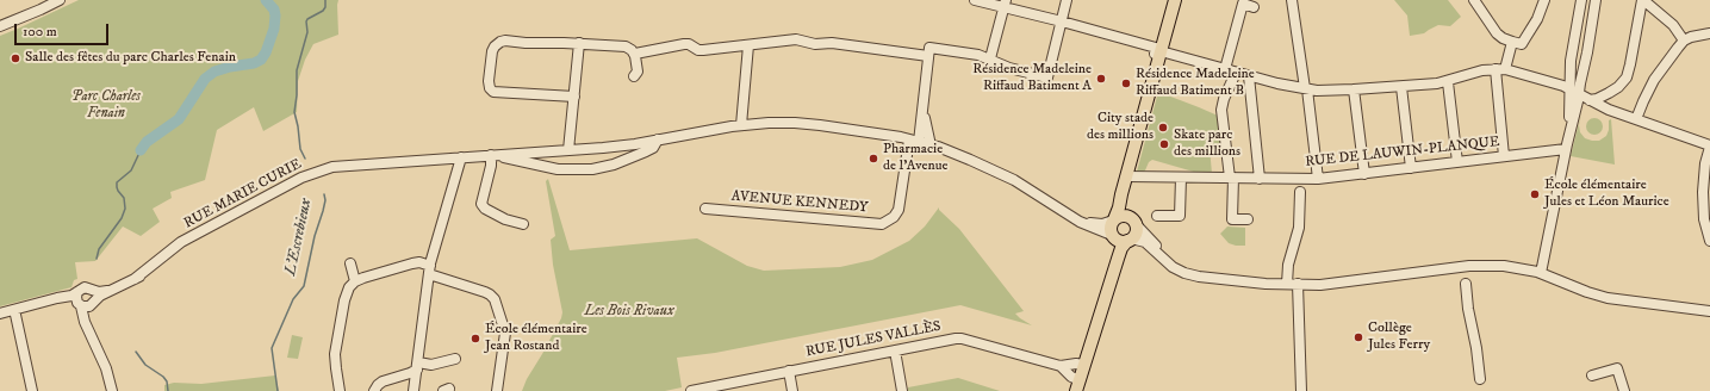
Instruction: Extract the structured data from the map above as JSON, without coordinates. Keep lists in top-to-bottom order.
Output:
{
  "streets": {
    "street": [
      "RUE DE LAUWIN-PLANQUE",
      "RUE MARIE CURIE",
      "AVENUE KENNEDY",
      "RUE JULES VALLÈS"
    ]
  },
  "crossings": [
    ["RUE MARIE CURIE", "AVENUE KENNEDY"]
  ],
  "water": ["L'Escrebieux"],
  "parks": ["Parc Charles Fenain", "Les Bois Rivaux"],
  "places": [
    "Salle des fêtes du parc Charles Fenain",
    "Résidence Madeleine Riffaud Batiment A",
    "Résidence Madeleine Riffaud Batiment B",
    "City stade des millions",
    "Skate parc des millions",
    "Pharmacie de l'Avenue",
    "École élémentaire Jules et Léon Maurice",
    "Collège Jules Ferry",
    "École élémentaire Jean Rostand"
  ],
  "scale_bar": "100 m"
}
